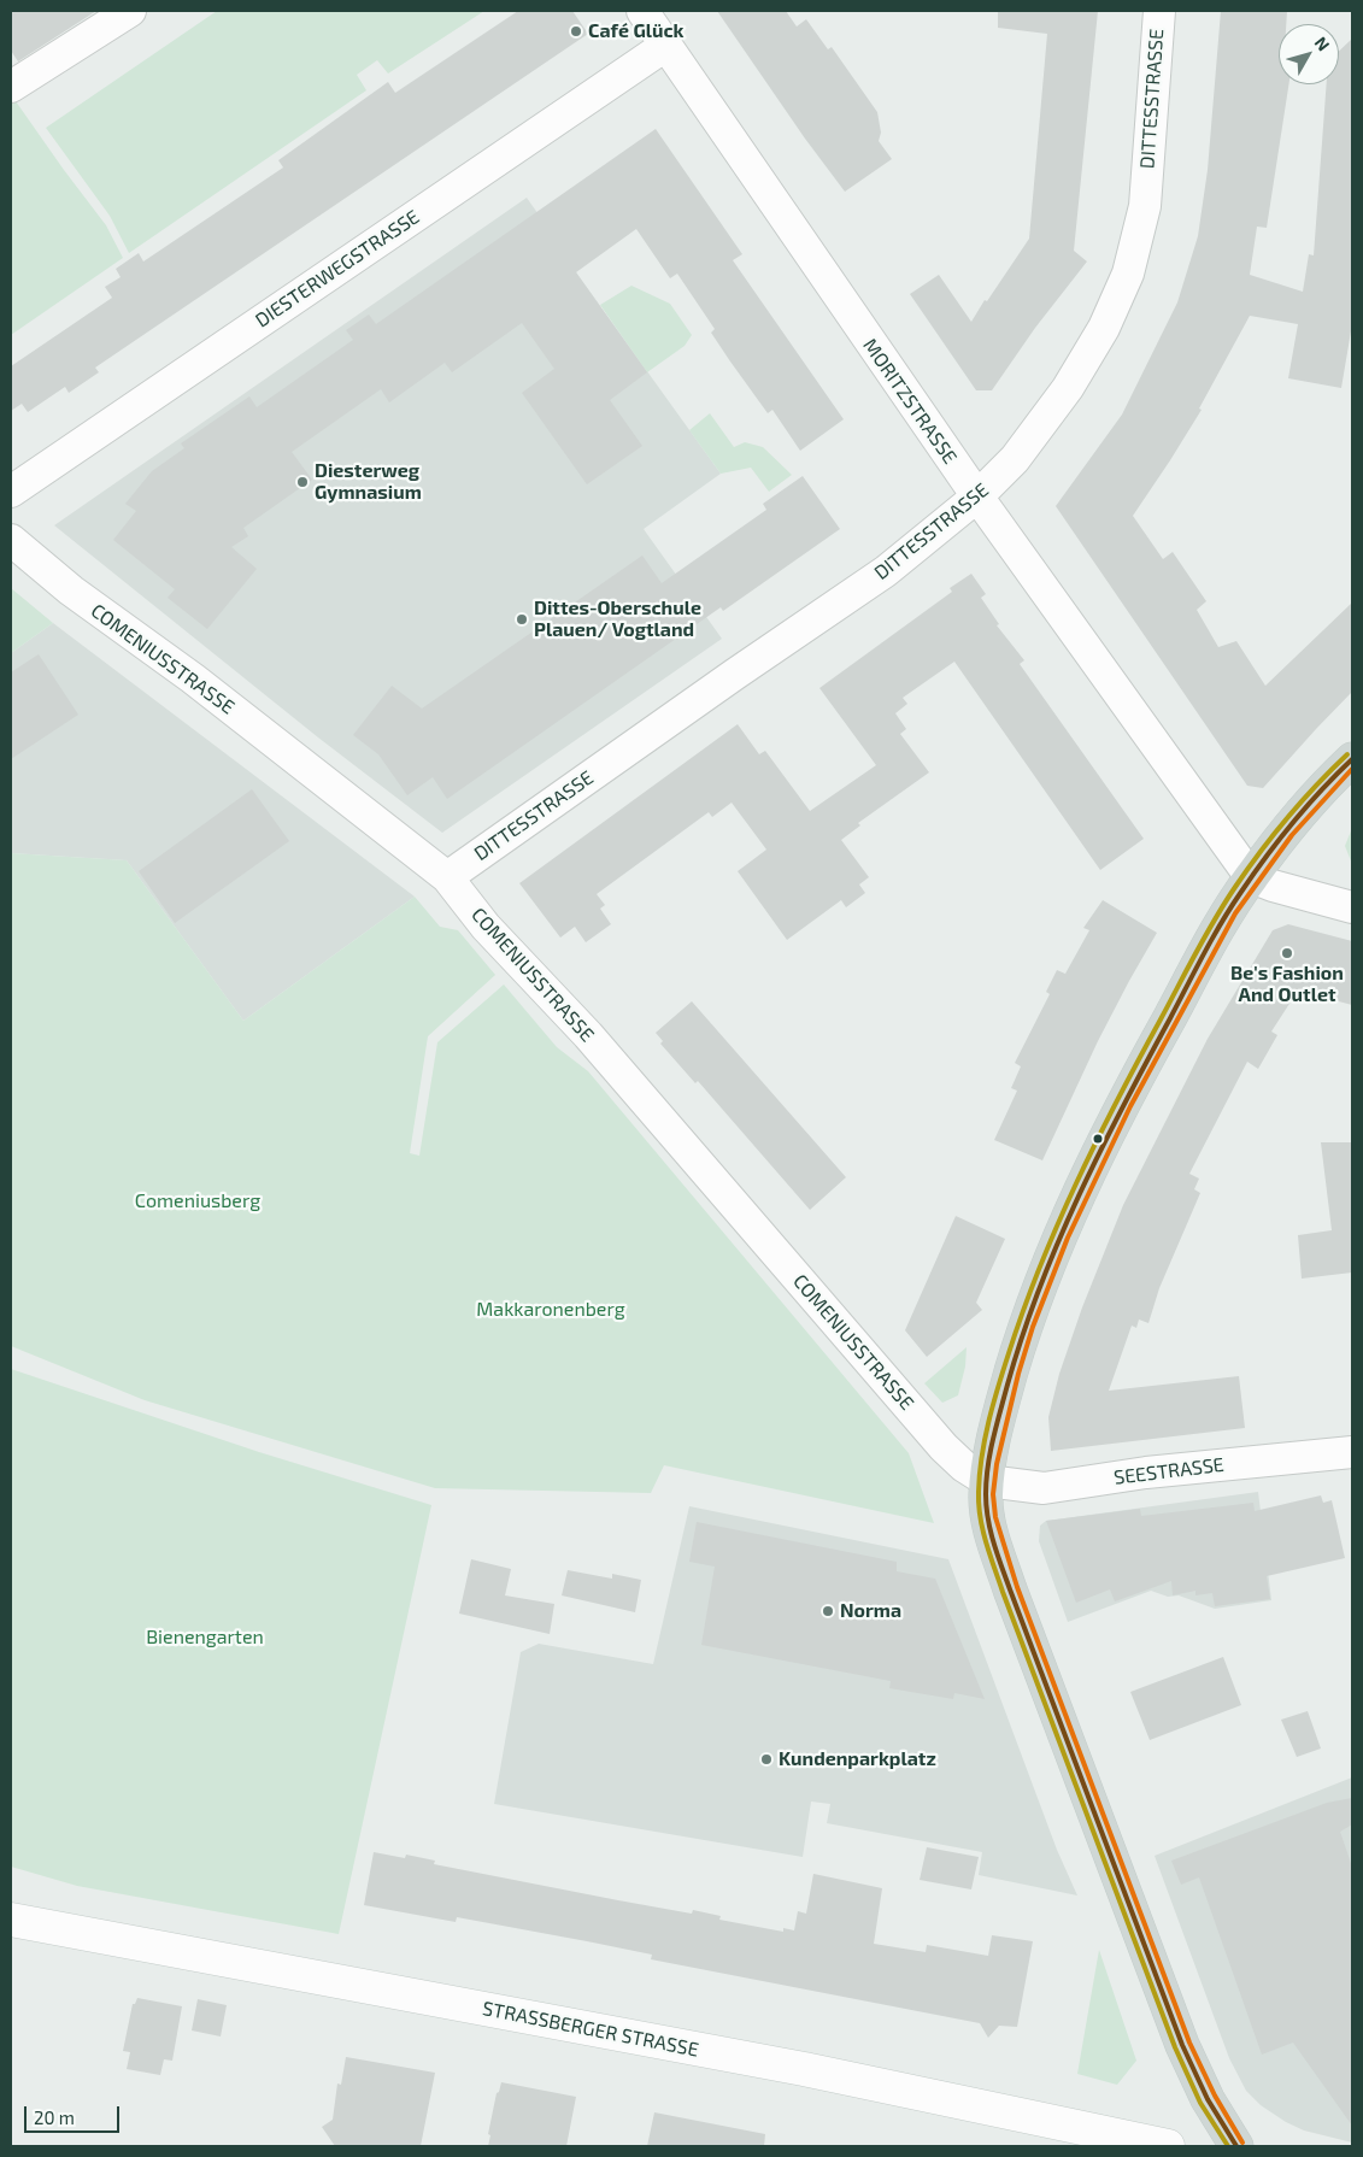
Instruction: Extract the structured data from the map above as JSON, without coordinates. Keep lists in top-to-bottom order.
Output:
{
  "streets": {
    "main road": ["STRASSBERGER STRASSE"],
    "street": [
      "DITTESSTRASSE",
      "DIESTERWEGSTRASSE",
      "MORITZSTRASSE",
      "COMENIUSSTRASSE",
      "SEESTRASSE"
    ]
  },
  "crossings": [
    ["DITTESSTRASSE", "MORITZSTRASSE"],
    ["DITTESSTRASSE", "COMENIUSSTRASSE"],
    ["DIESTERWEGSTRASSE", "MORITZSTRASSE"],
    ["COMENIUSSTRASSE", "SEESTRASSE"]
  ],
  "parks": ["Comeniusberg", "Makkaronenberg", "Bienengarten"],
  "places": [
    "Café Glück",
    "Diesterweg Gymnasium",
    "Dittes-Oberschule Plauen/ Vogtland",
    "Be's Fashion And Outlet",
    "Norma",
    "Kundenparkplatz"
  ],
  "scale_bar": "20 m",
  "north": "top right"
}
